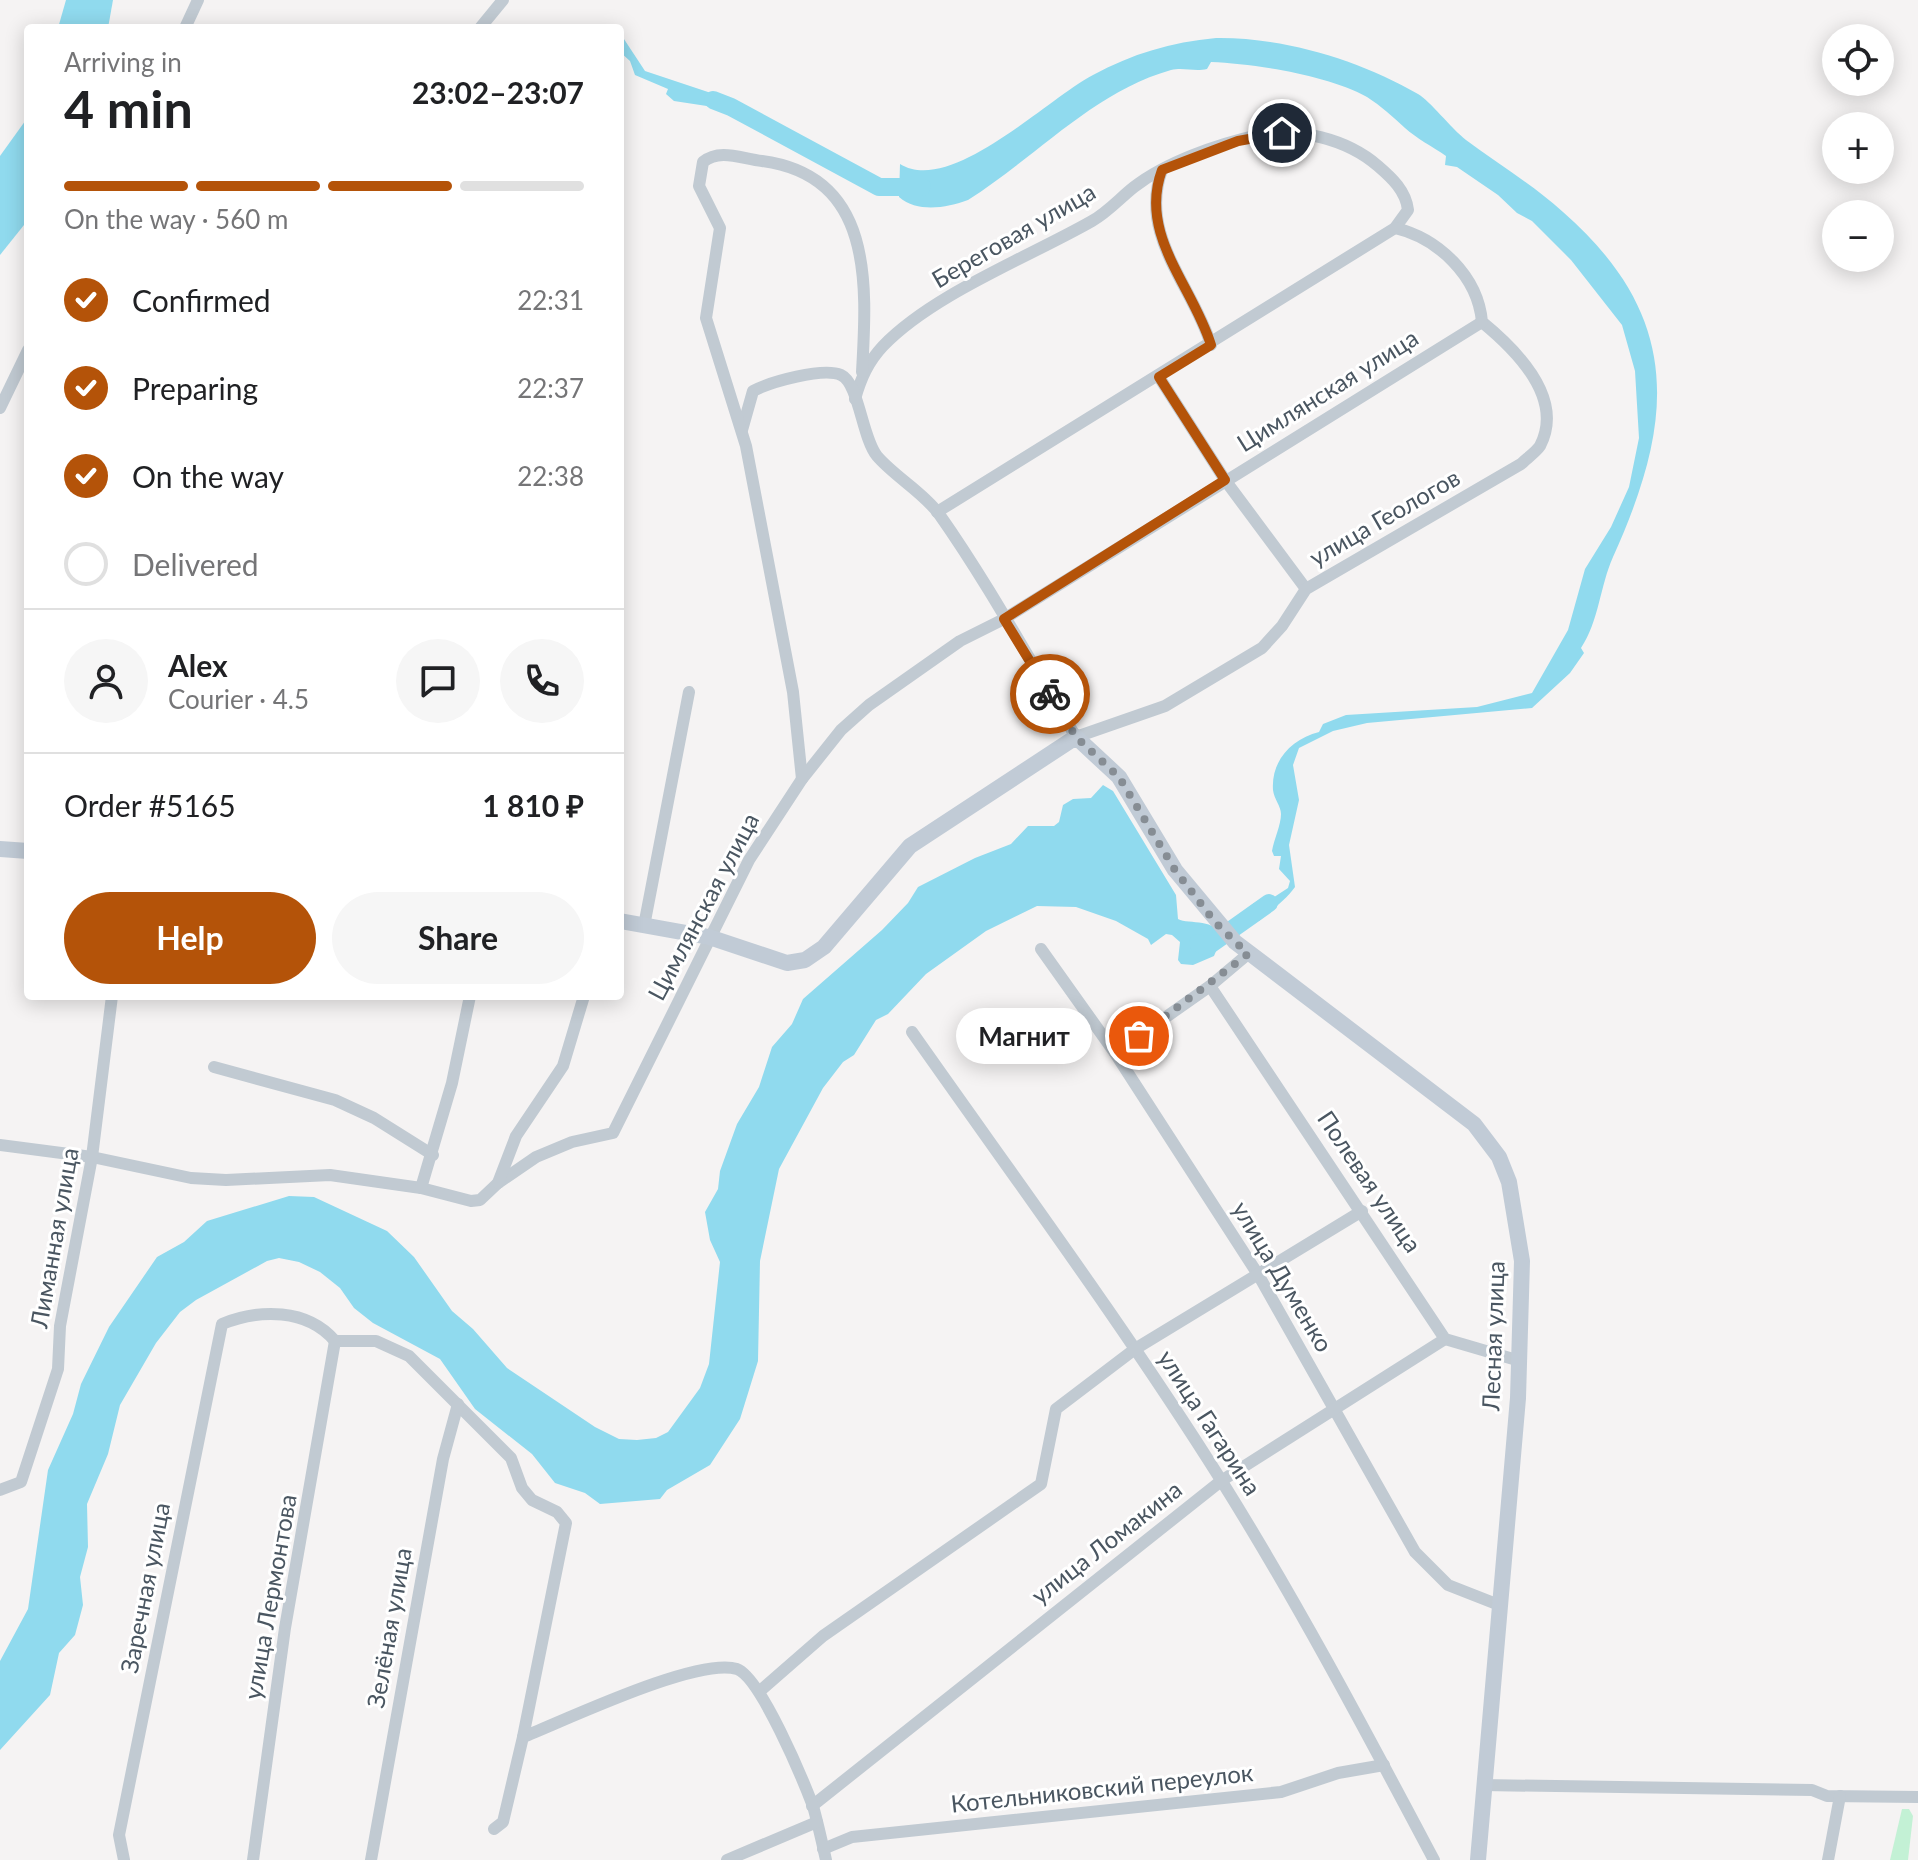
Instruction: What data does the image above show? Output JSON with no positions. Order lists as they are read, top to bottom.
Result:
{
  "streets": {
    "street": [
      "Береговая улица",
      "Цимлянская улица",
      "улица Геологов",
      "Полевая улица",
      "Лиманная улица",
      "улица Думенко",
      "Лесная улица",
      "улица Гагарина",
      "улица Ломакина",
      "Заречная улица",
      "улица Лермонтова",
      "Зелёная улица",
      "Котельниковский переулок"
    ]
  },
  "crossings": [
    ["Цимлянская улица", "улица Геологов"],
    ["Цимлянская улица", "Лиманная улица"],
    ["улица Геологов", "Лесная улица"],
    ["Полевая улица", "улица Ломакина"],
    ["улица Думенко", "Лесная улица"],
    ["улица Думенко", "улица Ломакина"],
    ["улица Гагарина", "улица Ломакина"],
    ["улица Гагарина", "Котельниковский переулок"],
    ["Заречная улица", "улица Лермонтова"]
  ],
  "places": ["Магнит"],
  "page": {
    "map_buttons": ["+", "−"],
    "heading": ["4 min", "Arriving in", "23:02–23:07"],
    "panel": [
      "Alex",
      "Courier · 4.5",
      "Order #5165",
      "1 810 ₽"
    ],
    "bar": "On the way · 560 m",
    "list": [
      ["Confirmed", "22:31"],
      ["Preparing", "22:37"],
      ["On the way", "22:38"],
      "Delivered"
    ],
    "buttons": ["Help", "Share"],
    "bubble": "Магнит"
  }
}
